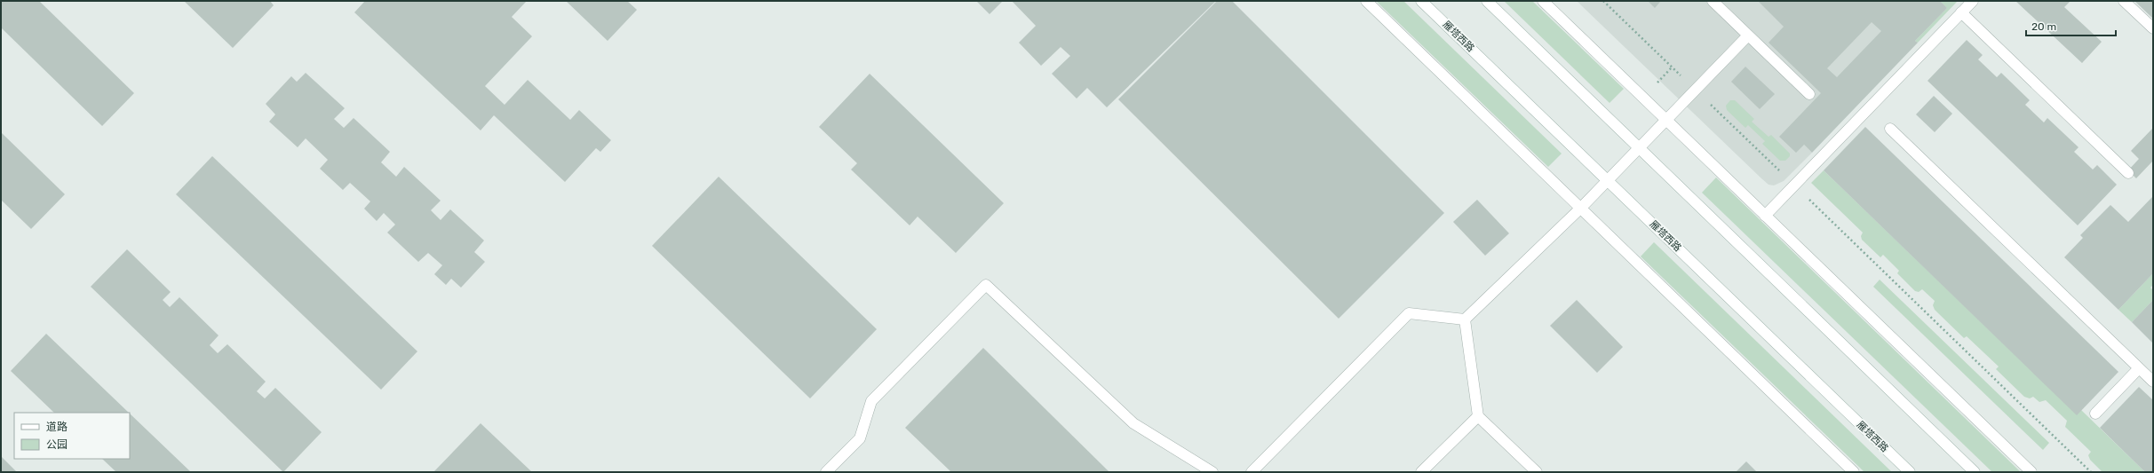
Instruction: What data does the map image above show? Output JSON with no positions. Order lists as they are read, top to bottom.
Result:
{
  "streets": {
    "street": ["雁塔西路"]
  },
  "legend": ["道路", "公园"],
  "scale_bar": "20 m"
}
